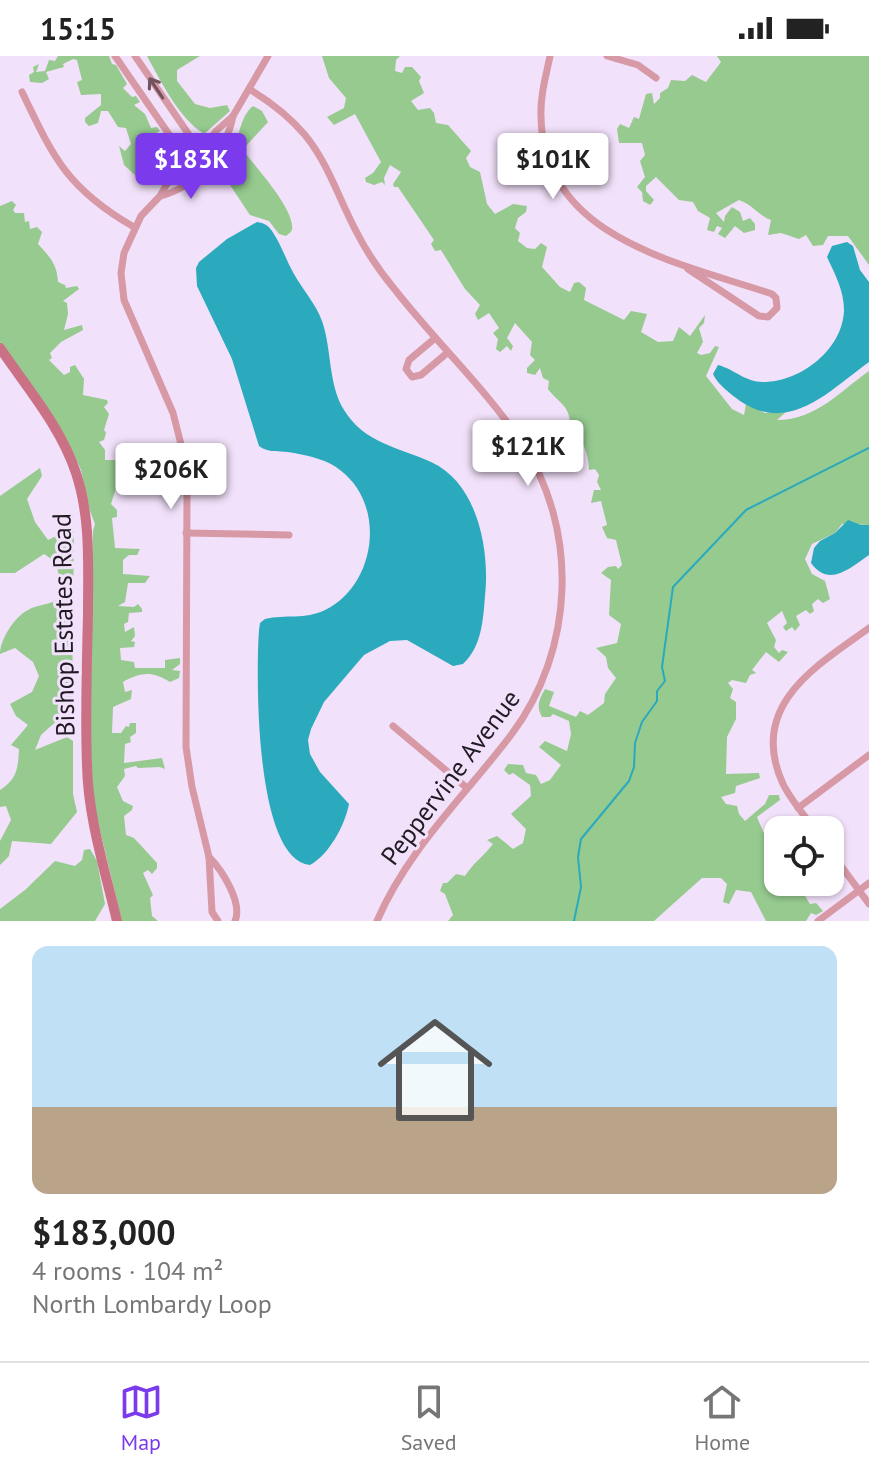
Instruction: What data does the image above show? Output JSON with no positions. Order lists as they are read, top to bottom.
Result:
{
  "streets": {
    "street": ["Bishop Estates Road", "Peppervine Avenue"]
  },
  "page": {
    "status": "15:15",
    "price": [
      "$183K",
      "$101K",
      "$121K",
      "$206K"
    ],
    "list": [
      {
        "name": "$183,000",
        "note": "4 rooms · 104 m² · North Lombardy Loop"
      }
    ],
    "tabs": ["Map", "Saved", "Home"]
  }
}
